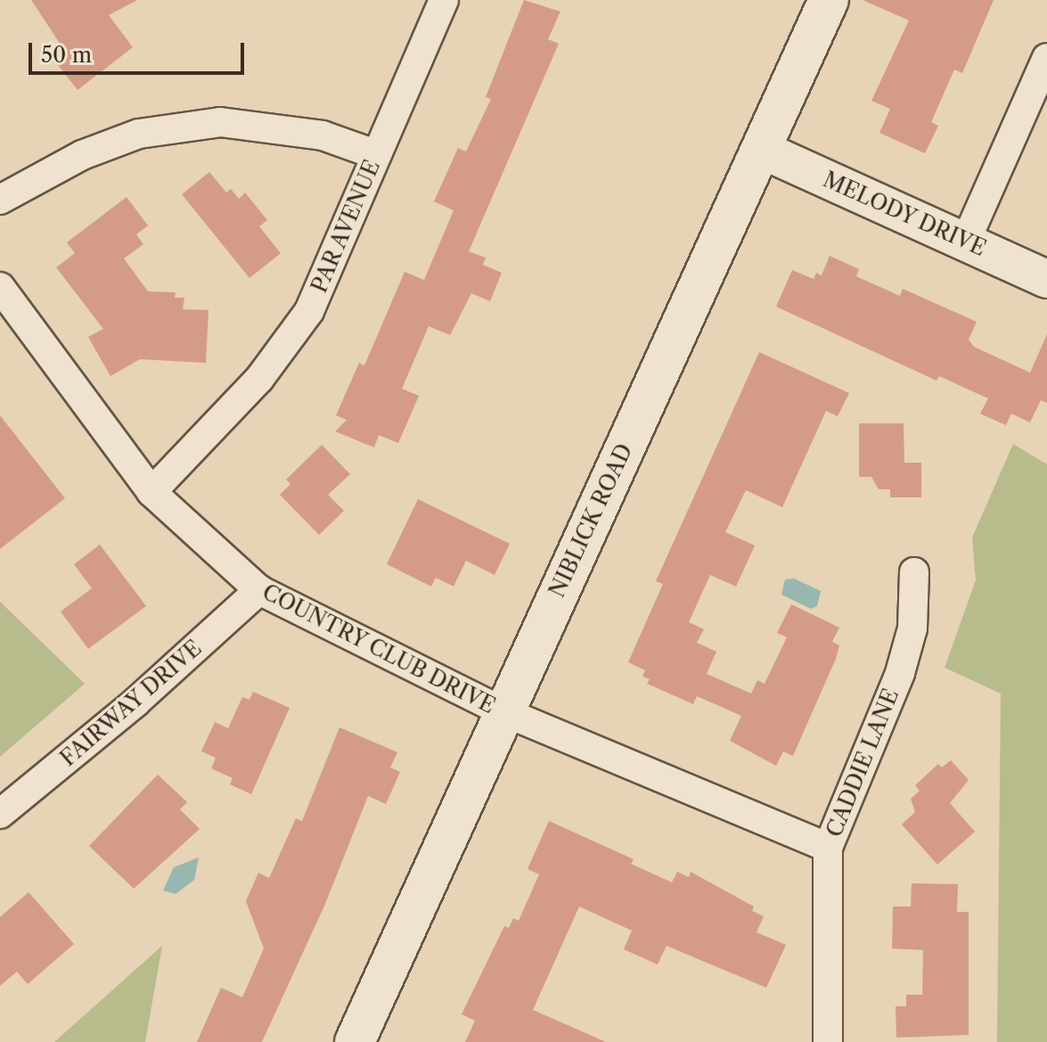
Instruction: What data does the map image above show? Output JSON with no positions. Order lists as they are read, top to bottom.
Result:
{
  "streets": {
    "main road": ["NIBLICK ROAD"],
    "street": [
      "MELODY DRIVE",
      "PAR AVENUE",
      "COUNTRY CLUB DRIVE",
      "FAIRWAY DRIVE",
      "CADDIE LANE"
    ]
  },
  "crossings": [
    ["MELODY DRIVE", "NIBLICK ROAD"],
    ["PAR AVENUE", "COUNTRY CLUB DRIVE"],
    ["NIBLICK ROAD", "COUNTRY CLUB DRIVE"],
    ["COUNTRY CLUB DRIVE", "FAIRWAY DRIVE"],
    ["COUNTRY CLUB DRIVE", "CADDIE LANE"]
  ],
  "scale_bar": "50 m"
}
